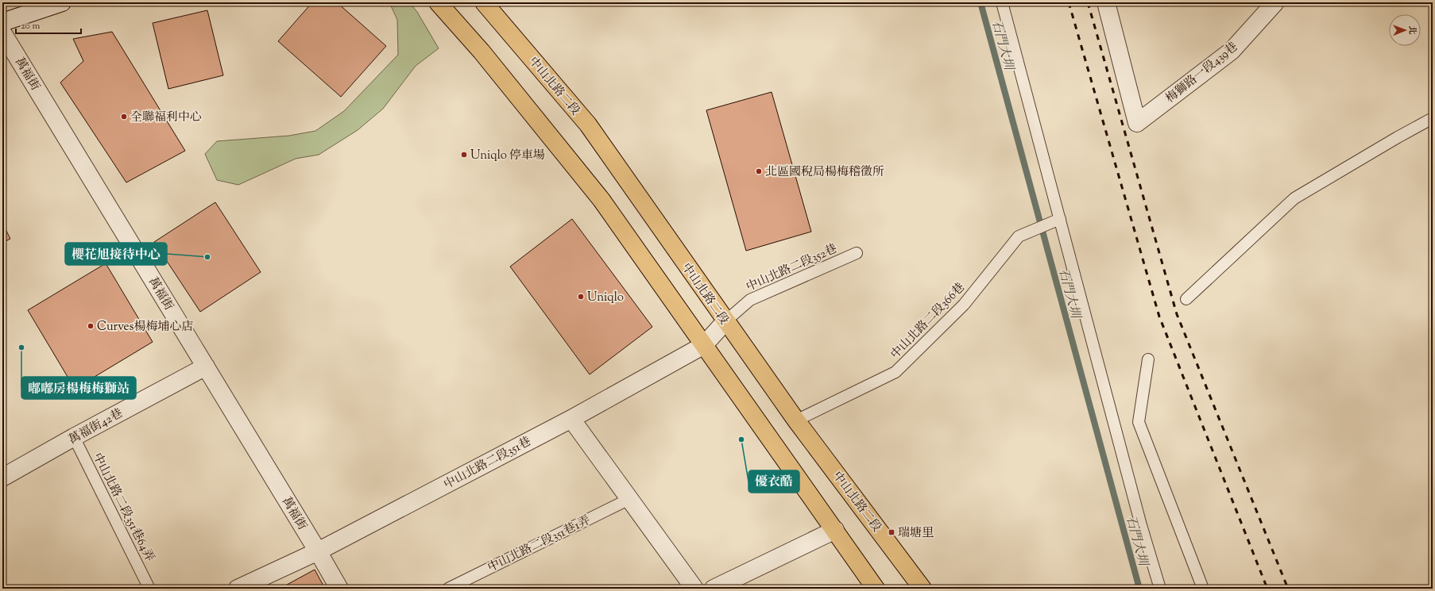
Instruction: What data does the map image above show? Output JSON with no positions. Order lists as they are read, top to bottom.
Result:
{
  "streets": {
    "main road": ["中山北路二段"],
    "street": [
      "梅獅路一段439巷",
      "萬福街",
      "萬福街42巷",
      "中山北路二段351巷"
    ],
    "lane": [
      "中山北路二段352巷",
      "中山北路二段366巷",
      "中山北路二段351巷64弄",
      "中山北路二段351巷1弄"
    ]
  },
  "crossings": [
    ["萬福街", "萬福街42巷"],
    ["萬福街", "中山北路二段351巷"],
    ["中山北路二段", "中山北路二段352巷"],
    ["中山北路二段", "中山北路二段366巷"],
    ["中山北路二段", "中山北路二段351巷"],
    ["中山北路二段352巷", "中山北路二段351巷"],
    ["萬福街42巷", "中山北路二段351巷64弄"]
  ],
  "water": ["石門大圳"],
  "places": {
    "other": [
      "全聯福利中心",
      "Uniqlo 停車場",
      "北區國稅局楊梅稽徵所",
      "櫻花旭接待中心",
      "Uniqlo",
      "Curves楊梅埔心店",
      "嘟嘟房楊梅梅獅站",
      "優衣酷"
    ],
    "transit": ["瑞塘里"]
  },
  "scale_bar": "20 m",
  "north": "right"
}
